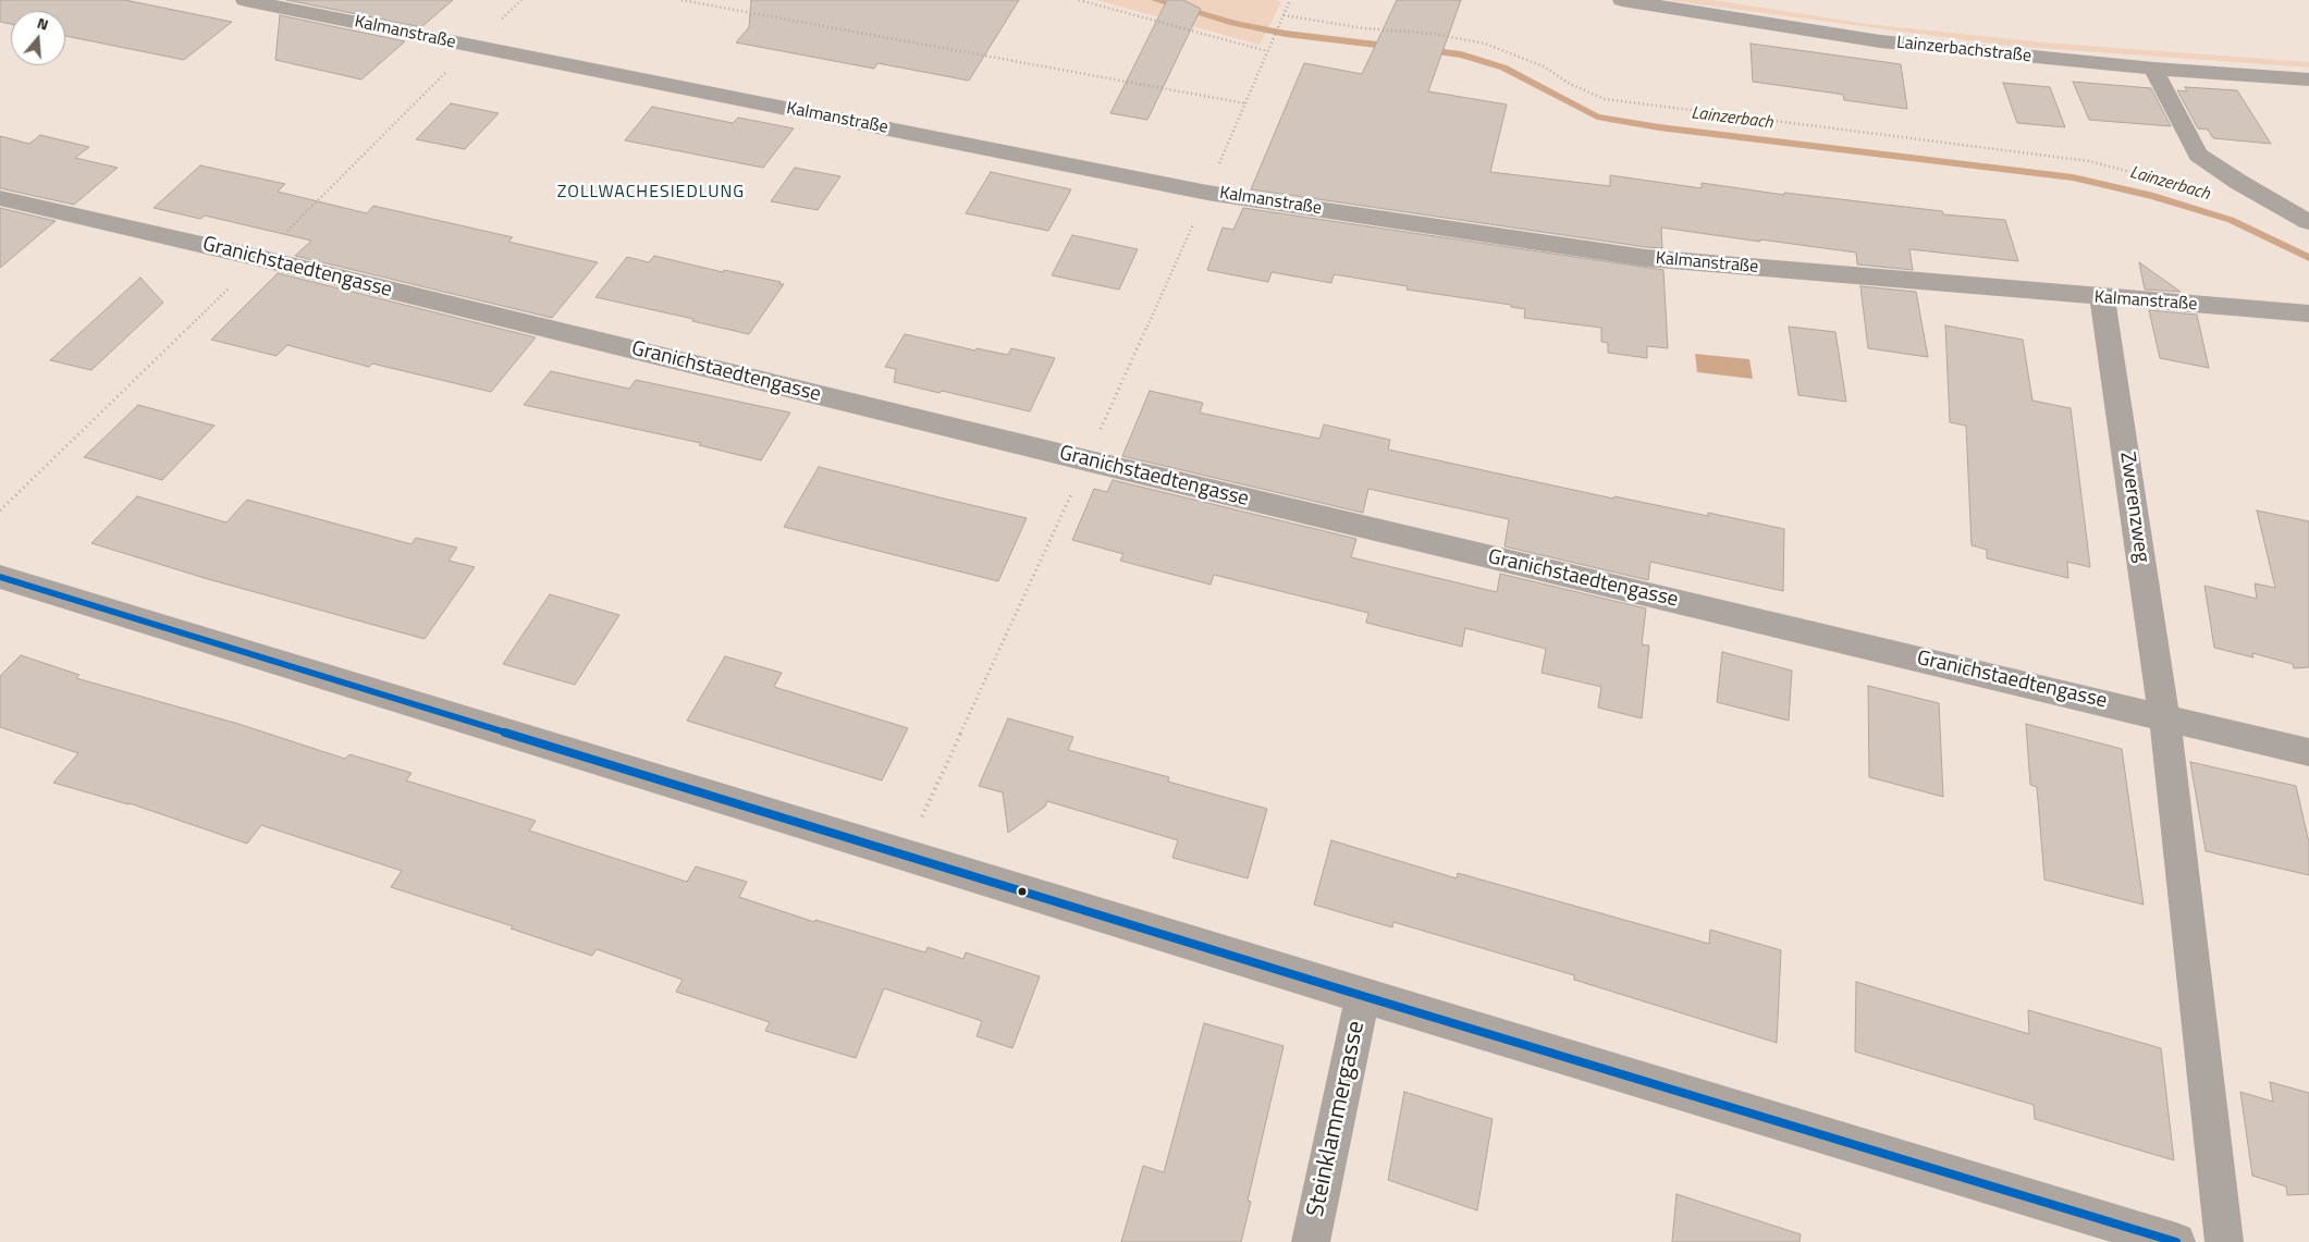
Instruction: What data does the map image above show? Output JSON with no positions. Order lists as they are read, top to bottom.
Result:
{
  "streets": {
    "street": [
      "Kalmanstraße",
      "Lainzerbachstraße",
      "Granichstaedtengasse",
      "Zwerenzweg",
      "Steinklammergasse"
    ]
  },
  "crossings": [
    ["Kalmanstraße", "Zwerenzweg"],
    ["Granichstaedtengasse", "Zwerenzweg"]
  ],
  "districts": ["ZOLLWACHESIEDLUNG"],
  "water": ["Lainzerbach"],
  "north": "top"
}
